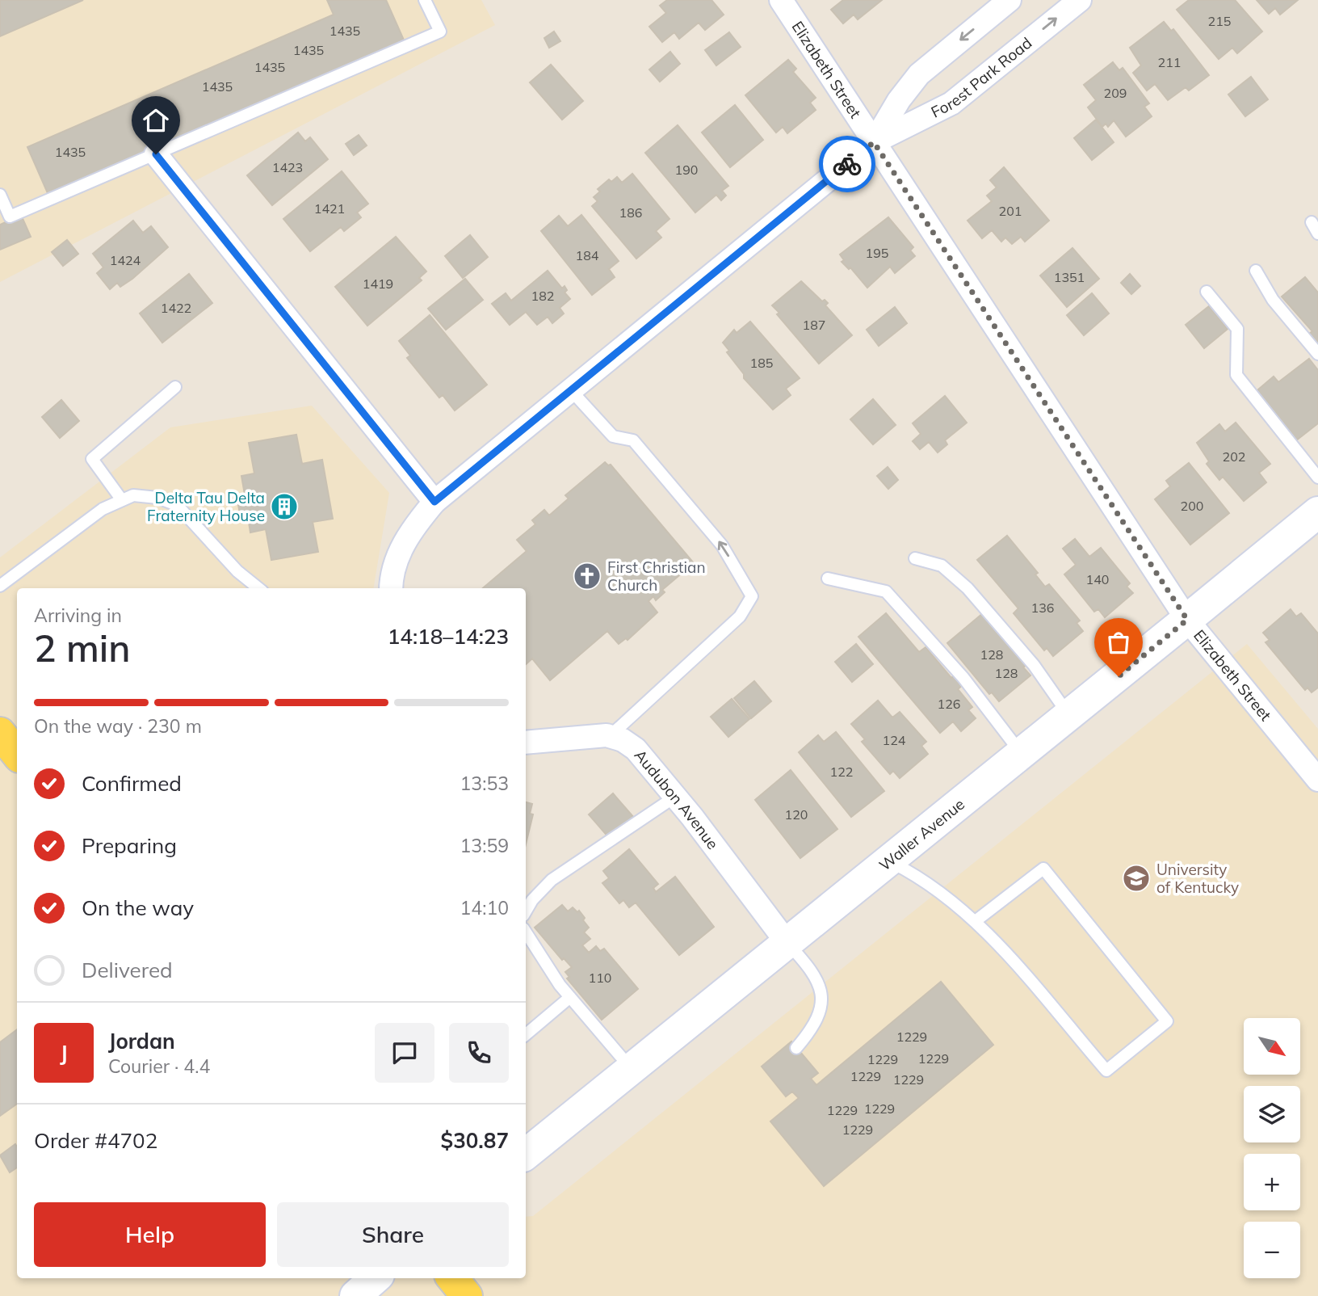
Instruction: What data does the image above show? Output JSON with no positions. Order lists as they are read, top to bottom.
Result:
{
  "streets": {
    "main road": ["Waller Avenue"],
    "street": ["Elizabeth Street", "Forest Park Road", "Audubon Avenue"]
  },
  "crossings": [
    ["Elizabeth Street", "Forest Park Road"],
    ["Elizabeth Street", "Waller Avenue"],
    ["Audubon Avenue", "Waller Avenue"]
  ],
  "places": {
    "building": ["Delta Tau Delta Fraternity House"],
    "church": ["First Christian Church"],
    "school or university": ["University of Kentucky"]
  },
  "house_numbers": [
    "215",
    "1435",
    "1435",
    "211",
    "1435",
    "1435",
    "209",
    "1435",
    "1423",
    "190",
    "1421",
    "201",
    "186",
    "195",
    "184",
    "1424",
    "1351",
    "1419",
    "182",
    "1422",
    "187",
    "185",
    "202",
    "200",
    "140",
    "136",
    "128",
    "128",
    "126",
    "124",
    "122",
    "120",
    "110",
    "1229",
    "1229",
    "1229",
    "1229",
    "1229",
    "1229",
    "1229",
    "1229"
  ],
  "north": "bottom right",
  "page": {
    "heading": ["2 min", "Arriving in", "14:18–14:23"],
    "panel": [
      "Jordan",
      "Courier · 4.4",
      "Order #4702",
      "$30.87"
    ],
    "bar": "On the way · 230 m",
    "list": [
      ["Confirmed", "13:53"],
      ["Preparing", "13:59"],
      ["On the way", "14:10"],
      "Delivered"
    ],
    "map_buttons": ["+", "−"],
    "round": "J",
    "buttons": ["Help", "Share"]
  }
}
